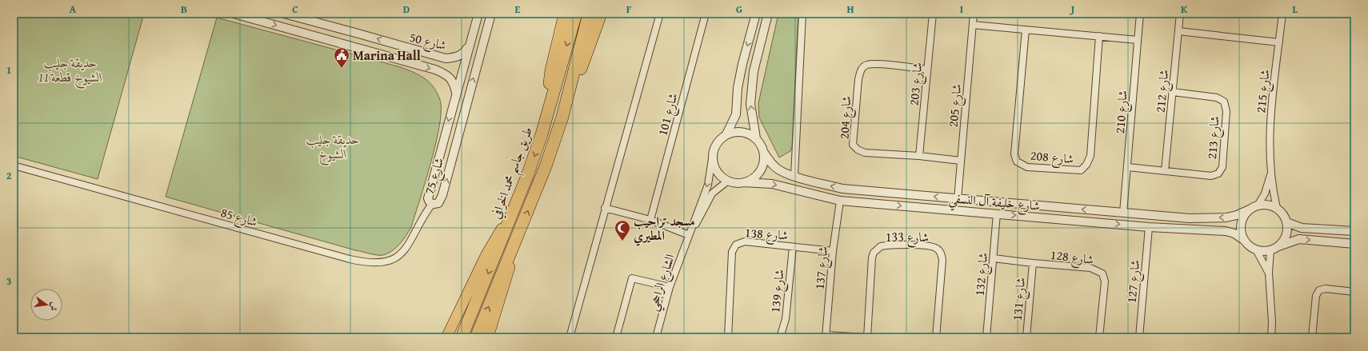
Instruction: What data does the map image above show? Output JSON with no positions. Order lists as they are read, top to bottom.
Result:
{
  "streets": {
    "highway": ["طريق جاسم محمد الخرافي"],
    "street": [
      "شارع 50",
      "شارع 203",
      "شارع 212",
      "شارع 215",
      "شارع 205",
      "شارع 210",
      "شارع 101",
      "شارع 204",
      "شارع 213",
      "شارع 208",
      "شارع 75",
      "شارع خليفة آل النسفي",
      "شارع 85",
      "شارع 138",
      "شارع 133",
      "شارع 128",
      "شارع 137",
      "شارع 132",
      "شارع 127",
      "الشارع الراجحي",
      "شارع 139",
      "شارع 131"
    ]
  },
  "crossings": [
    ["شارع 50", "شارع 75"],
    ["شارع 203", "شارع 204"],
    ["شارع 212", "شارع 213"],
    ["شارع 215", "شارع خليفة آل النسفي"],
    ["شارع 205", "شارع 204"],
    ["شارع 205", "شارع خليفة آل النسفي"],
    ["شارع 210", "شارع 213"],
    ["شارع 210", "شارع خليفة آل النسفي"],
    ["شارع 75", "شارع 85"],
    ["شارع خليفة آل النسفي", "شارع 137"],
    ["شارع خليفة آل النسفي", "شارع 132"],
    ["شارع خليفة آل النسفي", "شارع 127"],
    ["شارع خليفة آل النسفي", "الشارع الراجحي"],
    ["شارع 138", "شارع 137"],
    ["شارع 138", "شارع 139"],
    ["شارع 128", "شارع 132"],
    ["شارع 128", "شارع 131"]
  ],
  "parks": ["حديقة جليب الشيوخ قطعة 11", "حديقة جليب الشيوخ"],
  "places": {
    "public building": ["Marina Hall"],
    "mosque": ["مسجد تراحيب المطيري"]
  },
  "north": "right",
  "grid": {
    "columns": [
      "A",
      "B",
      "C",
      "D",
      "E",
      "F",
      "G",
      "H",
      "I",
      "J",
      "K",
      "L"
    ],
    "rows": ["1", "2", "3"]
  }
}
